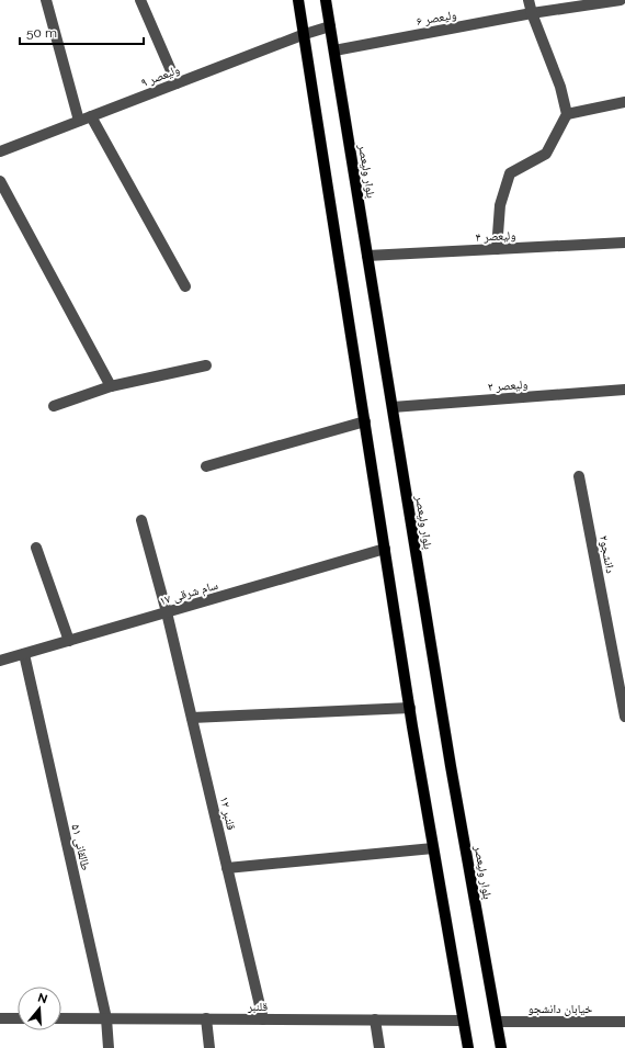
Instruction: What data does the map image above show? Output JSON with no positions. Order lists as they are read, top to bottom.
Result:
{
  "streets": {
    "main road": ["بلوار ولیعصر"],
    "street": [
      "ولیعصر ۶",
      "ولیعصر ۹",
      "ولیعصر ۴",
      "ولیعصر ۲",
      "دانشجو۲",
      "سام شرقی ۱۷",
      "قلنبر ۱۲",
      "طالقانی ۵۱",
      "قلنبر",
      "خیابان دانشجو"
    ]
  },
  "crossings": [
    ["ولیعصر ۶", "بلوار ولیعصر"],
    ["ولیعصر ۹", "بلوار ولیعصر"],
    ["بلوار ولیعصر", "ولیعصر ۴"],
    ["بلوار ولیعصر", "ولیعصر ۲"],
    ["بلوار ولیعصر", "خیابان دانشجو"],
    ["سام شرقی ۱۷", "قلنبر ۱۲"],
    ["سام شرقی ۱۷", "طالقانی ۵۱"],
    ["قلنبر ۱۲", "قلنبر"],
    ["طالقانی ۵۱", "قلنبر"]
  ],
  "scale_bar": "50 m",
  "north": "top"
}
